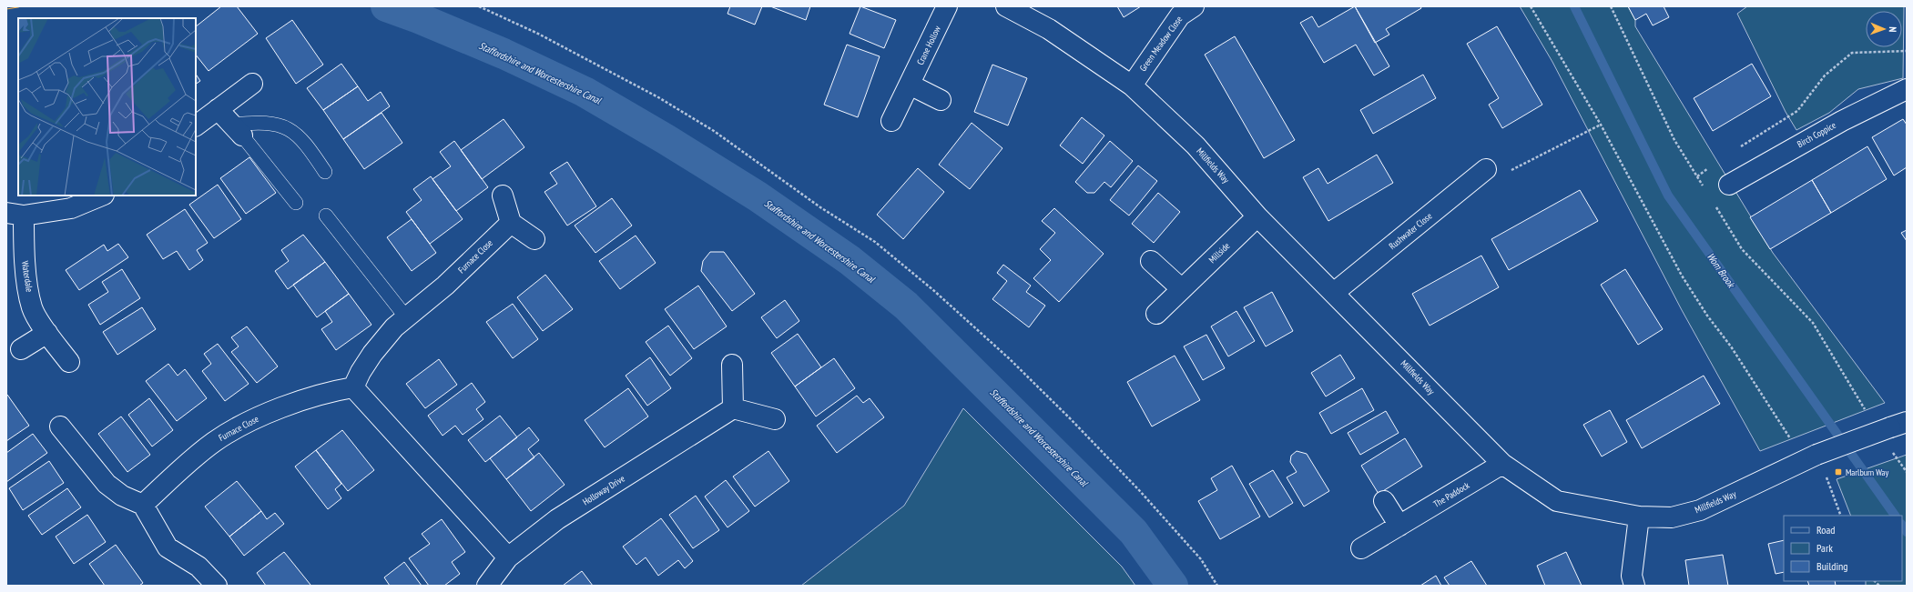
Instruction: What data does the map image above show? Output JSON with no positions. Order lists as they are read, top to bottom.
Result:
{
  "streets": {
    "street": [
      "Green Meadow Close",
      "Crane Hollow",
      "Birch Coppice",
      "Millfields Way",
      "Rushwater Close",
      "Millside",
      "Furnace Close",
      "Waterdale",
      "Holloway Drive",
      "The Paddock"
    ]
  },
  "crossings": [
    ["Green Meadow Close", "Millfields Way"],
    ["Millfields Way", "Rushwater Close"],
    ["Millfields Way", "Millside"],
    ["Millfields Way", "The Paddock"]
  ],
  "water": ["Staffordshire and Worcestershire Canal", "Wom Brook"],
  "places": {
    "transit": ["Marlburn Way"]
  },
  "legend": ["Road", "Park", "Building"],
  "north": "right"
}
